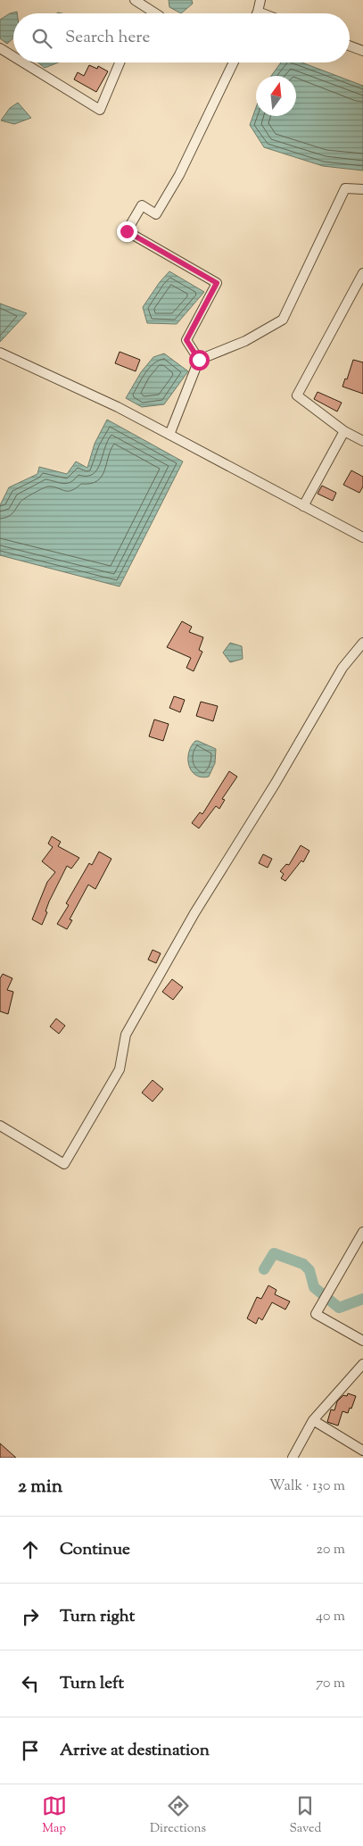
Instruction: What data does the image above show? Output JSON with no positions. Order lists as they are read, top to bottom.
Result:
{
  "north": "top",
  "page": {
    "search": "Search here",
    "heading": ["2 min", "Walk · 130 m"],
    "list": [
      ["Continue", "20 m"],
      ["Turn right", "40 m"],
      ["Turn left", "70 m"],
      "Arrive at destination"
    ],
    "nav": ["Map", "Directions", "Saved"]
  }
}
